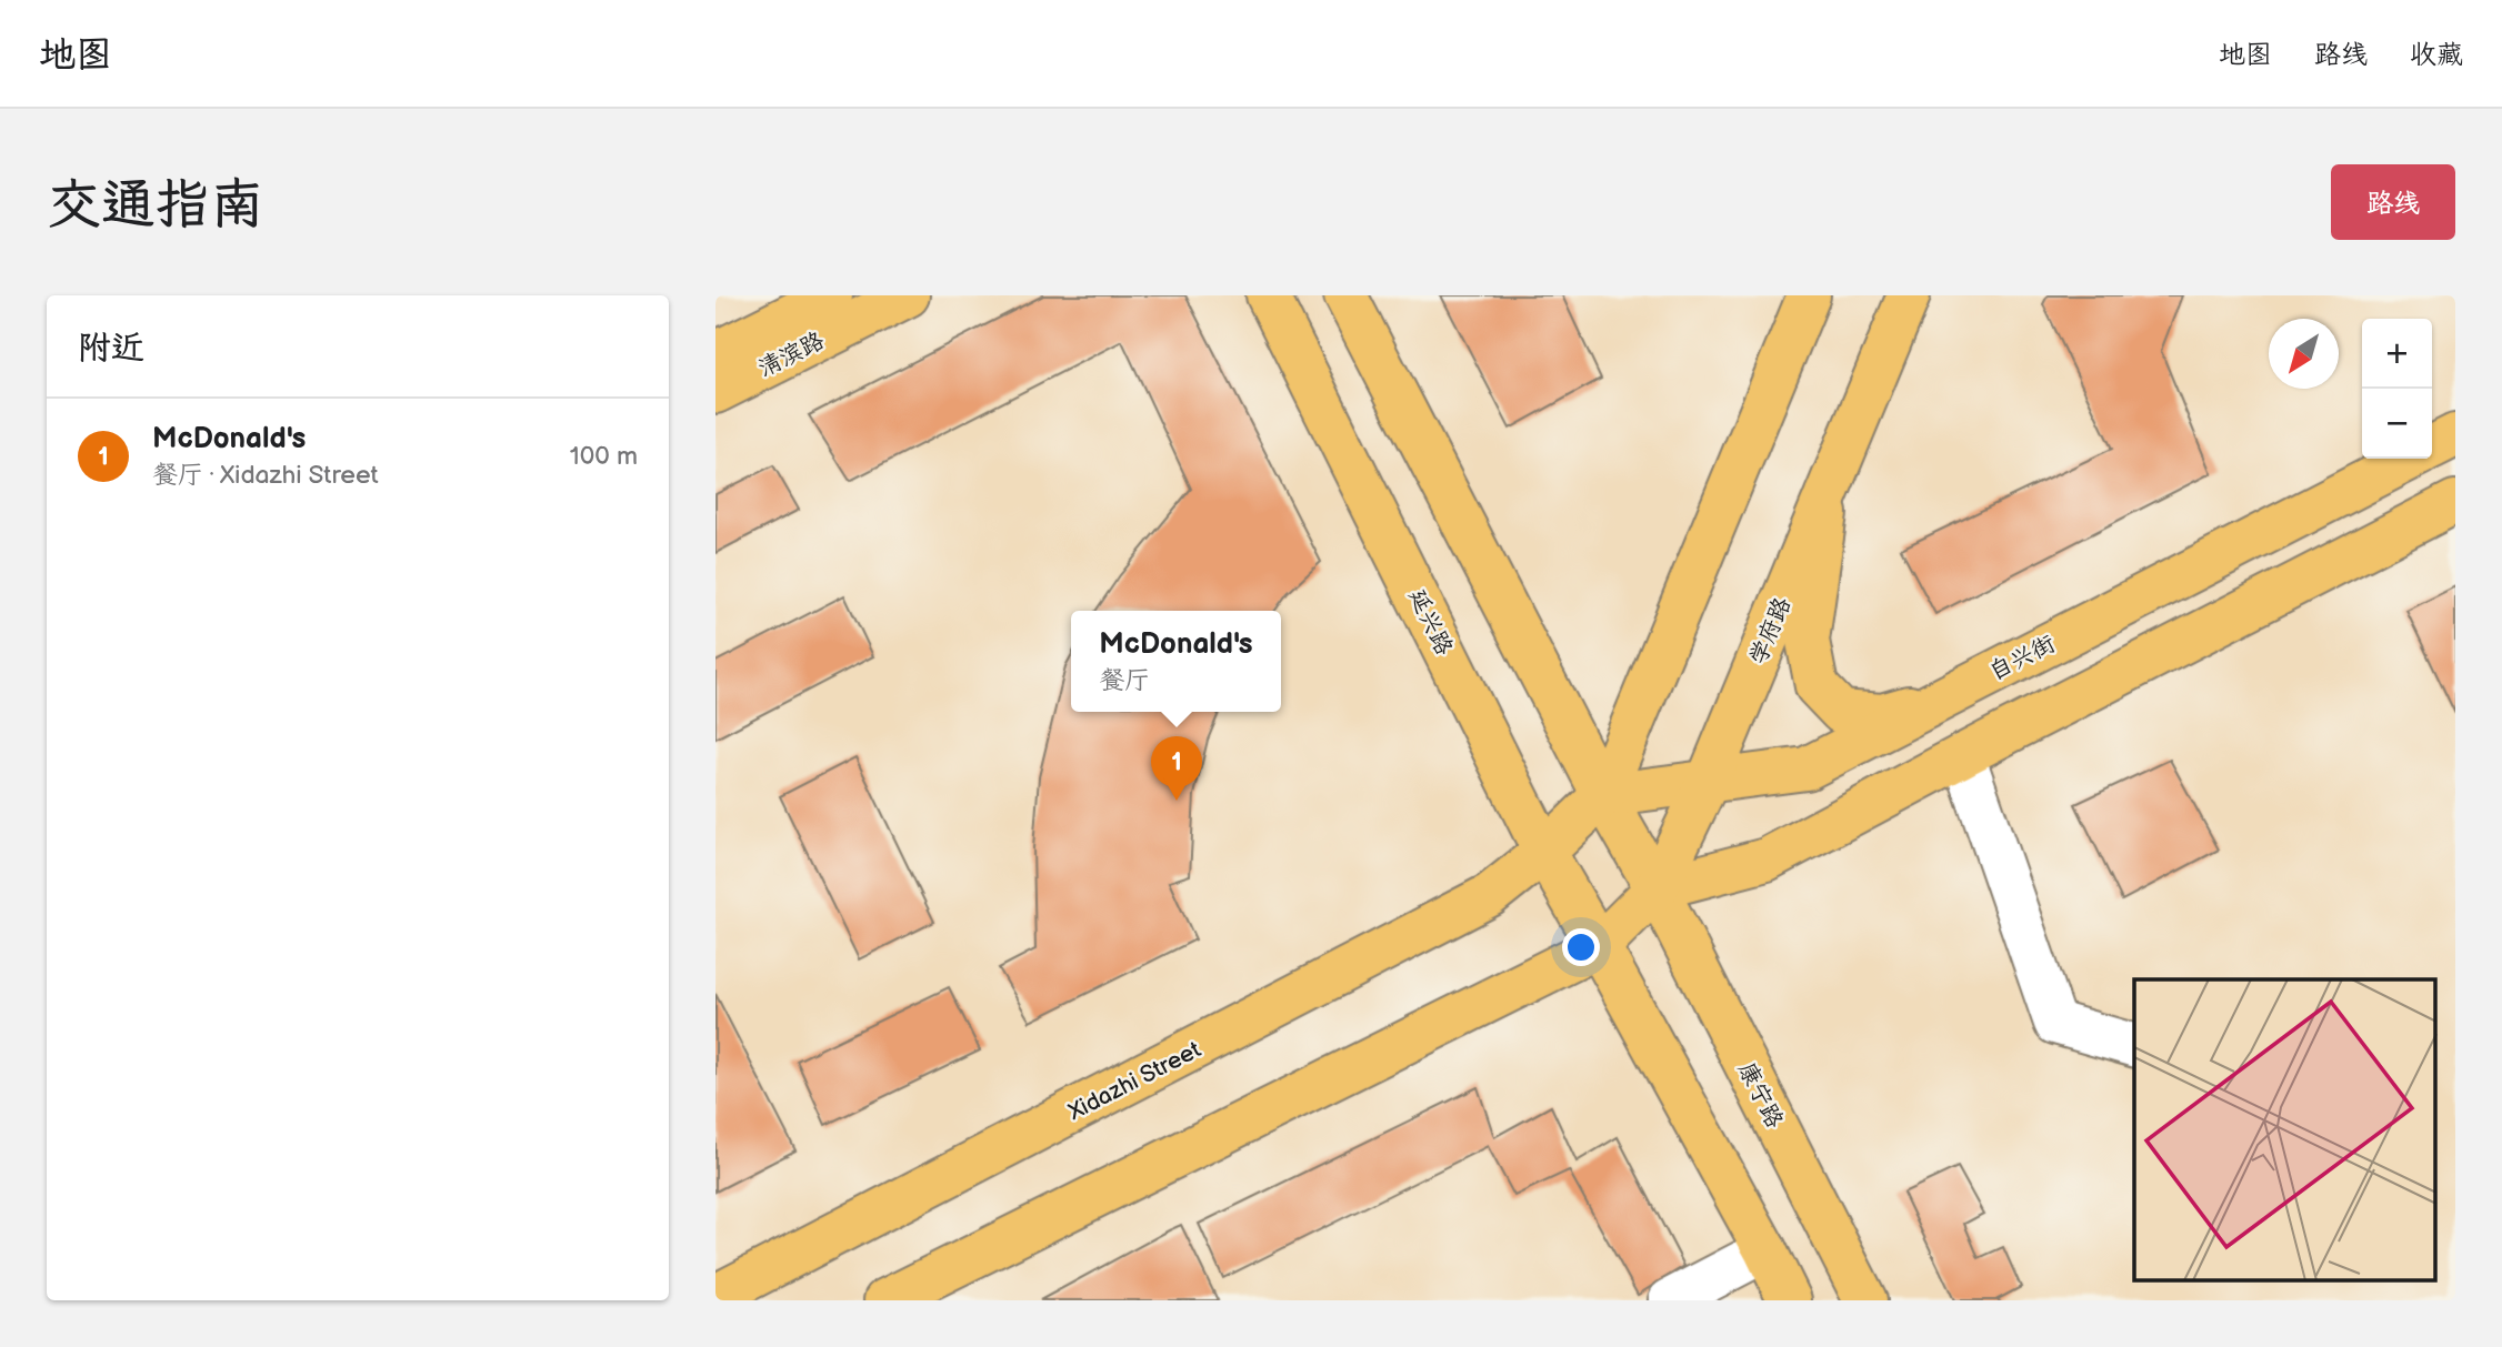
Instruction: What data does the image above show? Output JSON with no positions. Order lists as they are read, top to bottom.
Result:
{
  "streets": {
    "main road": [
      "清滨路",
      "延兴路",
      "学府路",
      "自兴街",
      "Xidazhi Street",
      "康宁路"
    ]
  },
  "crossings": [
    ["延兴路", "学府路"],
    ["延兴路", "Xidazhi Street"],
    ["学府路", "自兴街"],
    ["学府路", "康宁路"]
  ],
  "north": "bottom left",
  "page": {
    "header": "地图",
    "nav": ["地图", "路线", "收藏"],
    "buttons": "路线",
    "title": "交通指南",
    "heading": "附近",
    "map_buttons": ["+", "−"],
    "list": [
      {
        "mark": "1",
        "name": "McDonald's",
        "note": "餐厅 · Xidazhi Street",
        "value": "100 m"
      }
    ],
    "popup": ["McDonald's", "餐厅"],
    "pins": "1"
  }
}
